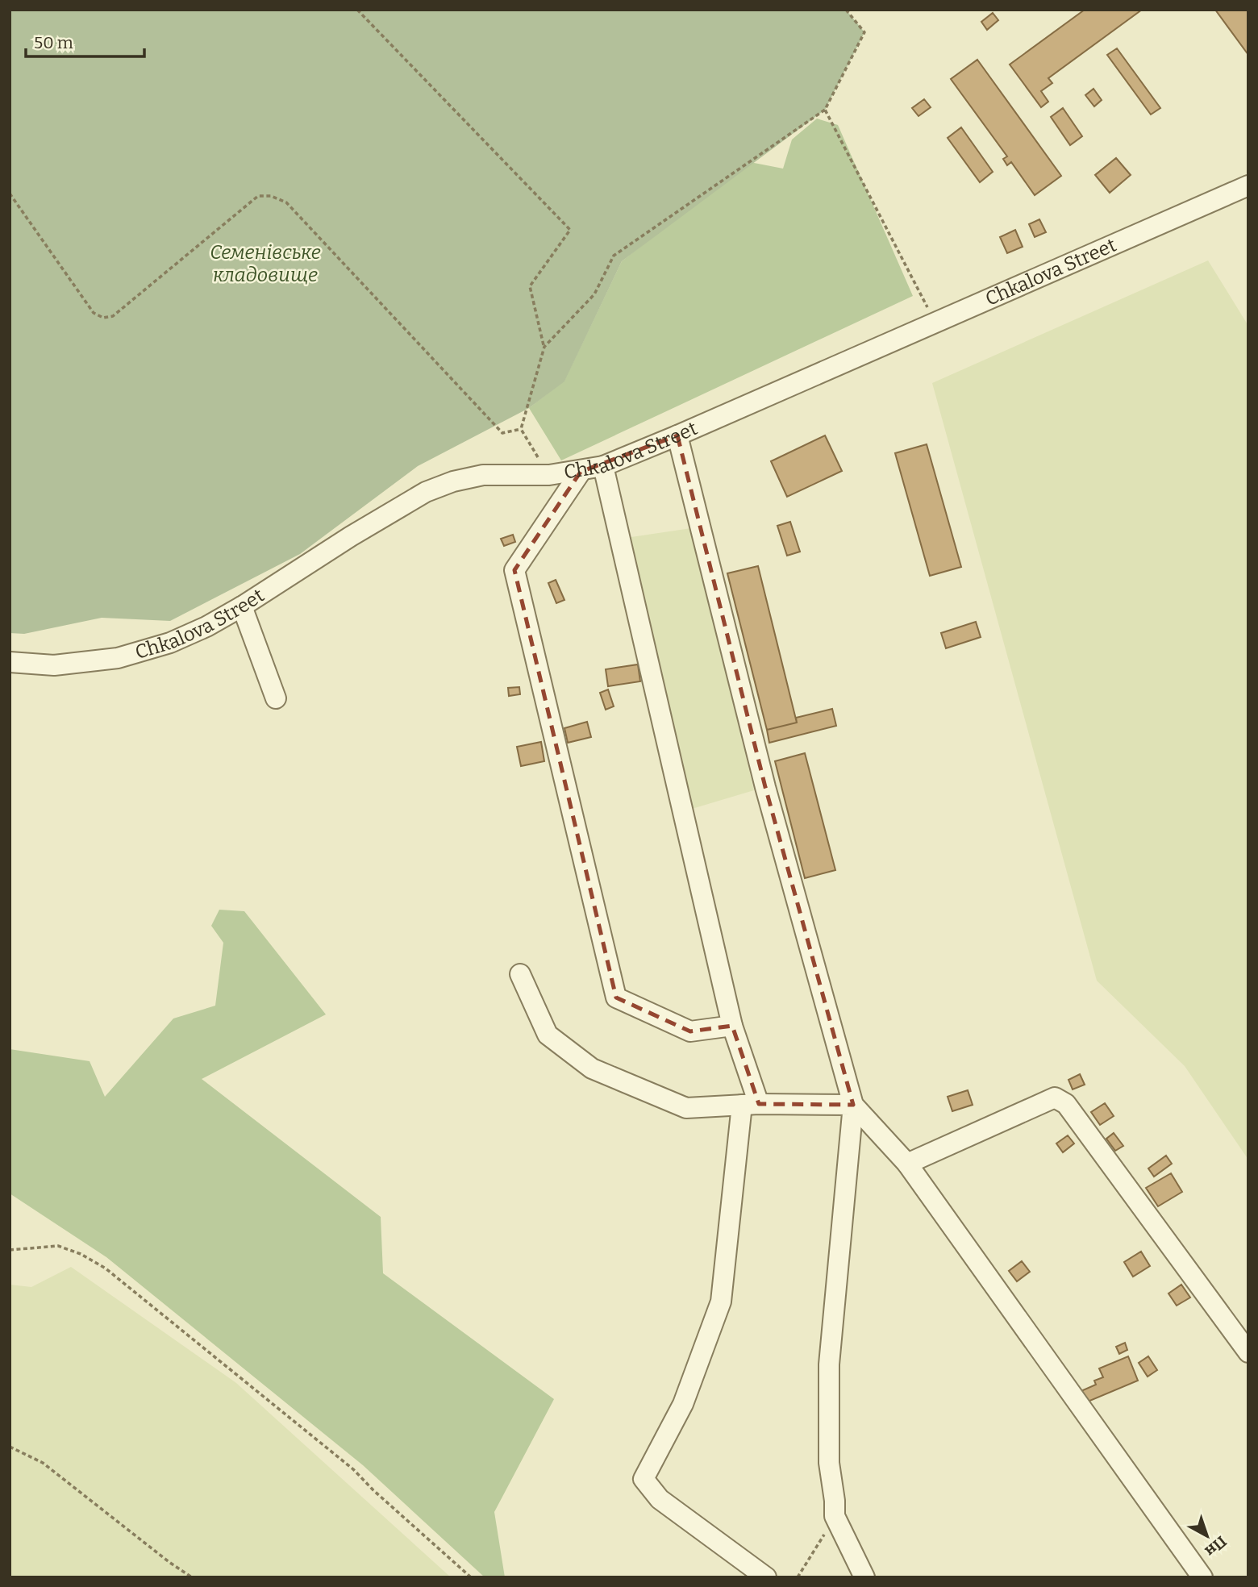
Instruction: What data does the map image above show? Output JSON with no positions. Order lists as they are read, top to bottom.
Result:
{
  "streets": {
    "street": ["Chkalova Street"]
  },
  "parks": ["Семенівське кладовище"],
  "scale_bar": "50 m",
  "north": "bottom right"
}
